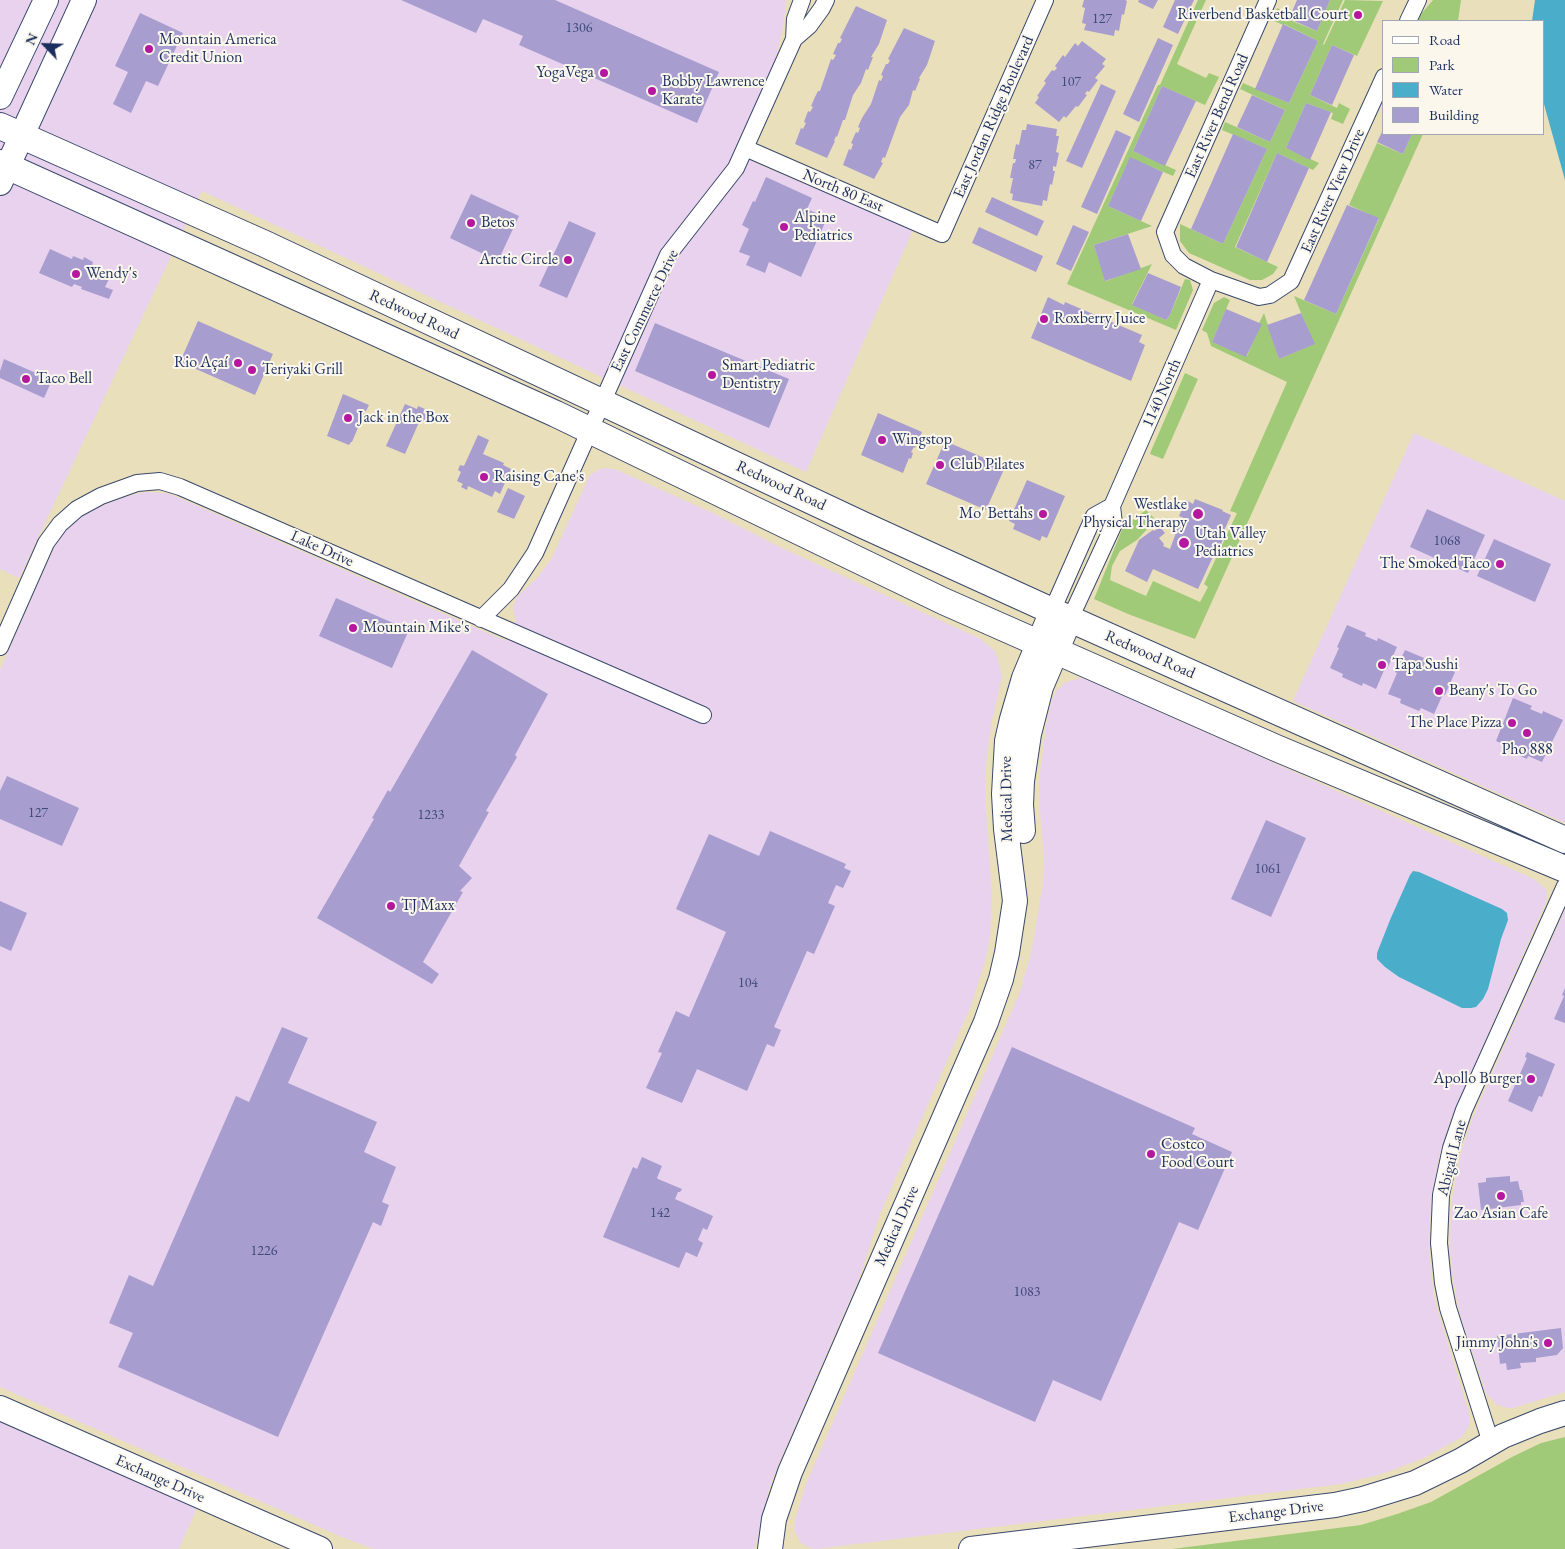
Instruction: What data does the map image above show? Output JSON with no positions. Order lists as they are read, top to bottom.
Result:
{
  "streets": {
    "main road": ["Redwood Road"],
    "street": [
      "East River Bend Road",
      "East Jordan Ridge Boulevard",
      "North 80 East",
      "East River View Drive",
      "East Commerce Drive",
      "1140 North",
      "Lake Drive",
      "Medical Drive",
      "Abigail Lane",
      "Exchange Drive"
    ]
  },
  "crossings": [
    ["East River Bend Road", "East River View Drive"],
    ["East River Bend Road", "1140 North"],
    ["East Jordan Ridge Boulevard", "North 80 East"],
    ["North 80 East", "East Commerce Drive"],
    ["East River View Drive", "1140 North"],
    ["East Commerce Drive", "Redwood Road"],
    ["Redwood Road", "1140 North"],
    ["Redwood Road", "Medical Drive"],
    ["1140 North", "Medical Drive"],
    ["Abigail Lane", "Exchange Drive"]
  ],
  "places": [
    "Riverbend Basketball Court",
    "Mountain America Credit Union",
    "YogaVega",
    "Bobby Lawrence Karate",
    "Betos",
    "Alpine Pediatrics",
    "Arctic Circle",
    "Wendy's",
    "Roxberry Juice",
    "Rio Açaí",
    "Teriyaki Grill",
    "Smart Pediatric Dentistry",
    "Taco Bell",
    "Jack in the Box",
    "Wingstop",
    "Club Pilates",
    "Raising Cane's",
    "Mo' Bettahs",
    "Westlake Physical Therapy",
    "Utah Valley Pediatrics",
    "The Smoked Taco",
    "Mountain Mike's",
    "Tapa Sushi",
    "Beany's To Go",
    "The Place Pizza",
    "Pho 888",
    "TJ Maxx",
    "Apollo Burger",
    "Costco Food Court",
    "Zao Asian Cafe",
    "Jimmy John's"
  ],
  "house_numbers": [
    "127",
    "1306",
    "107",
    "87",
    "1068",
    "127",
    "1233",
    "1061",
    "104",
    "142",
    "1226",
    "1083"
  ],
  "legend": [
    "Road",
    "Park",
    "Water",
    "Building"
  ],
  "north": "top left"
}
